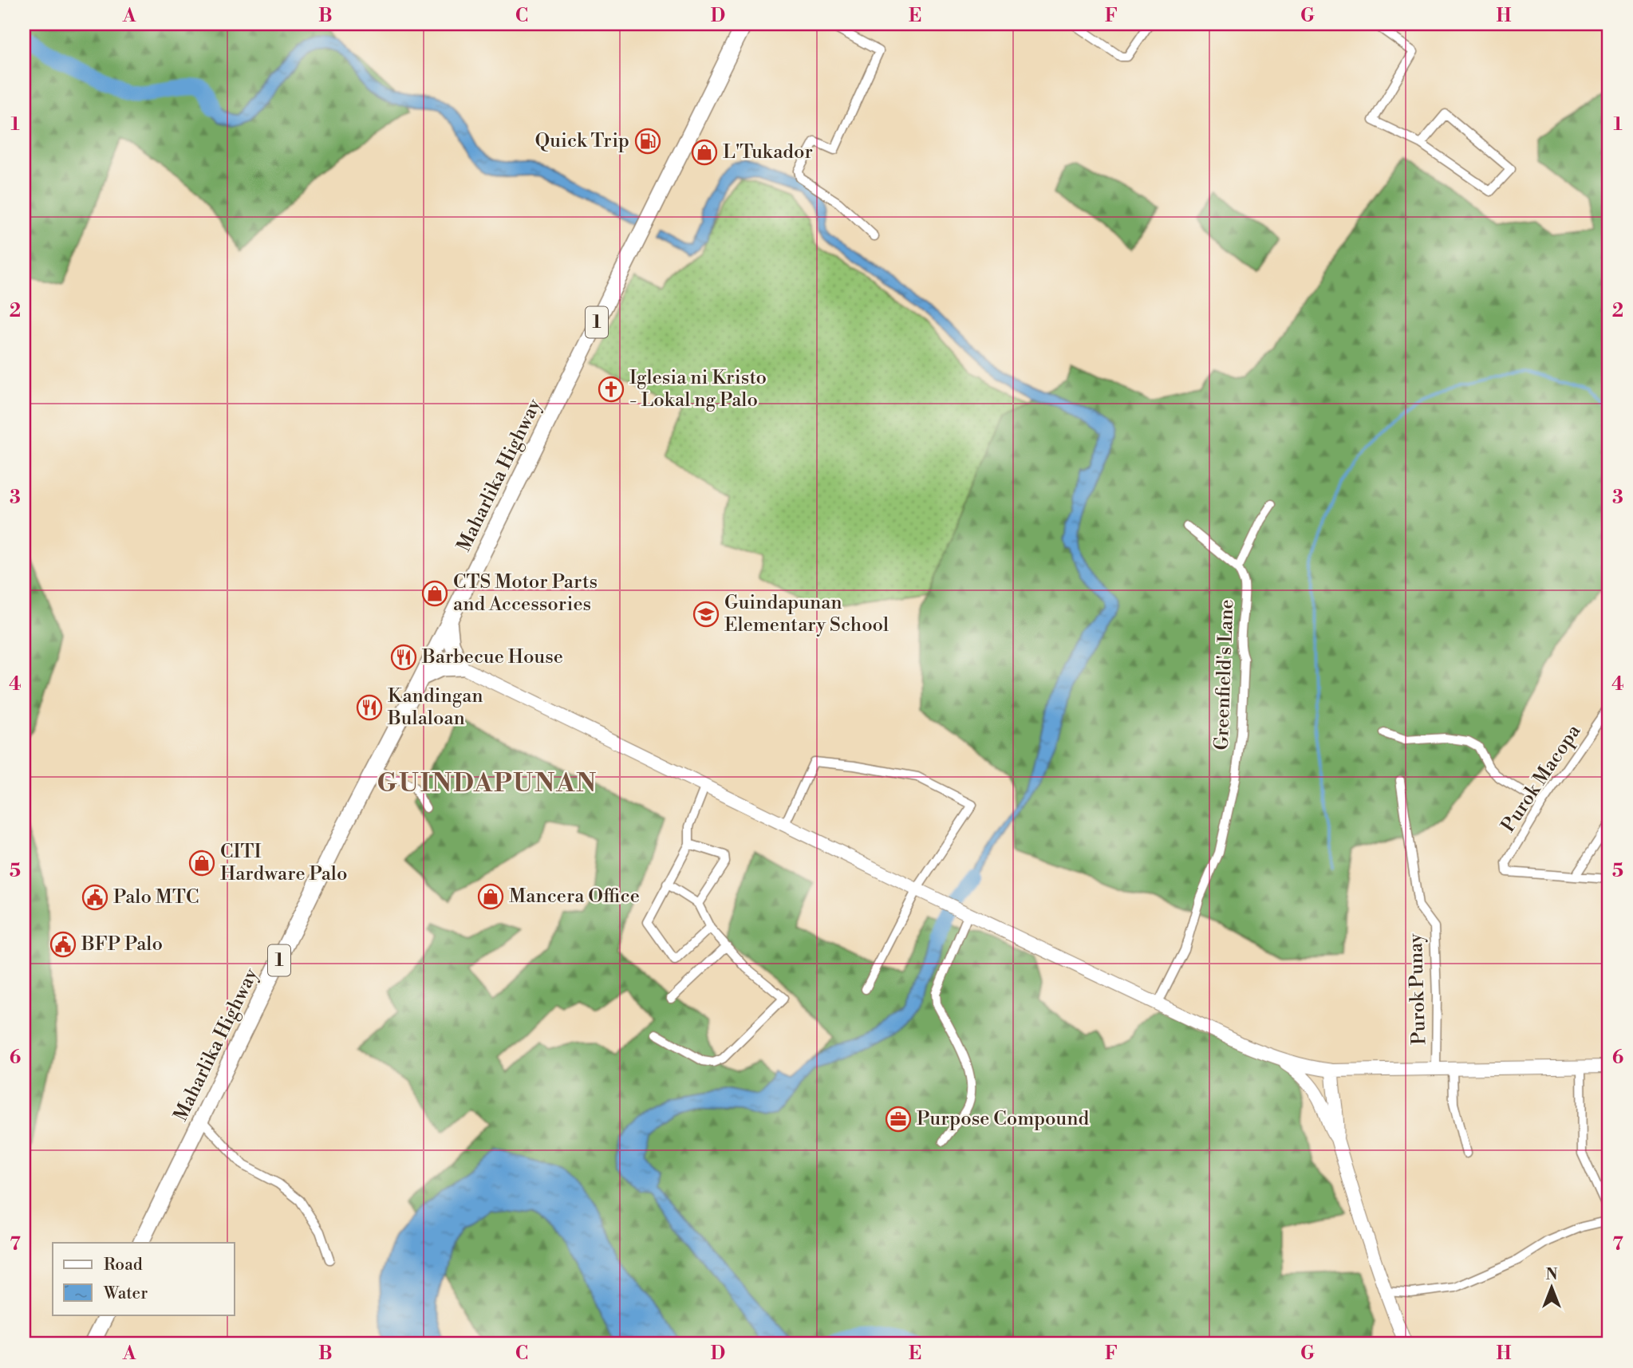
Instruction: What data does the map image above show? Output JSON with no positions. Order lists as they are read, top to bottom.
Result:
{
  "streets": {
    "highway": ["1", "Maharlika Highway"],
    "street": ["Greenfield's Lane", "Purok Macopa", "Purok Punay"]
  },
  "districts": ["GUINDAPUNAN"],
  "places": {
    "fuel station": ["Quick Trip"],
    "shop": [
      "L'Tukador",
      "CTS Motor Parts and Accessories",
      "CITI Hardware Palo",
      "Mancera Office"
    ],
    "church": ["Iglesia ni Kristo - Lokal ng Palo"],
    "school or university": ["Guindapunan Elementary School"],
    "restaurant": ["Barbecue House", "Kandingan Bulaloan"],
    "public building": ["Palo MTC", "BFP Palo"],
    "office": ["Purpose Compound"]
  },
  "legend": ["Road", "Water"],
  "north": "top",
  "grid": {
    "columns": [
      "A",
      "B",
      "C",
      "D",
      "E",
      "F",
      "G",
      "H"
    ],
    "rows": [
      "1",
      "2",
      "3",
      "4",
      "5",
      "6",
      "7"
    ]
  }
}
